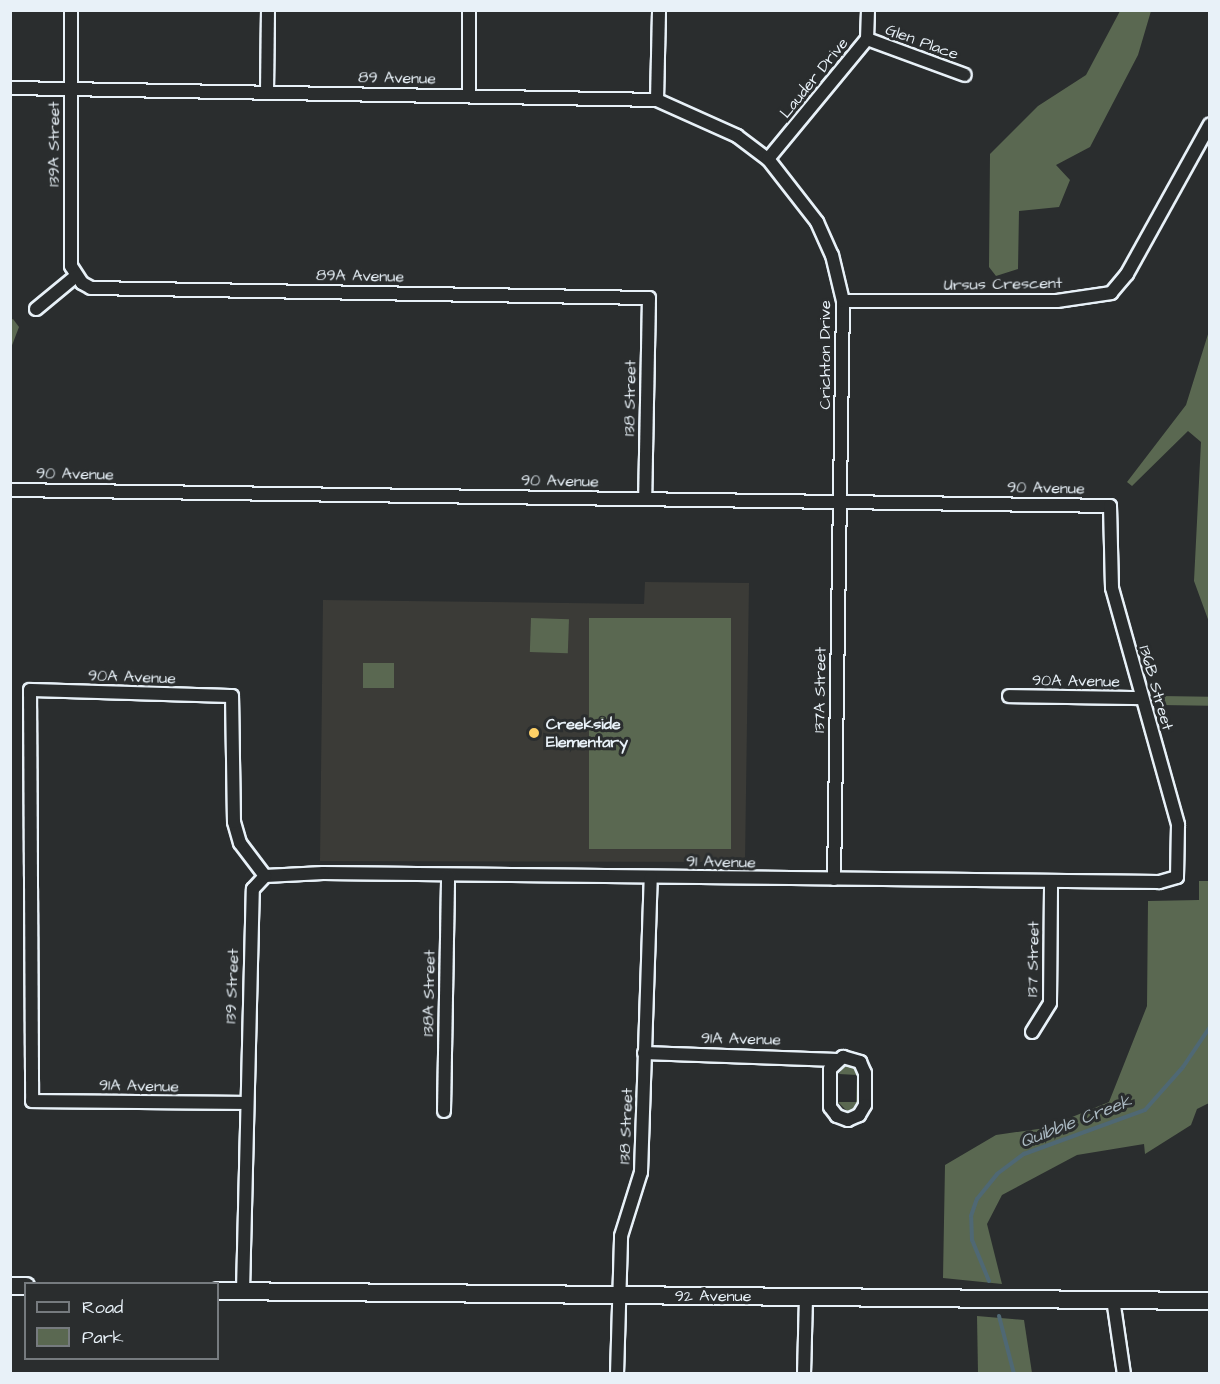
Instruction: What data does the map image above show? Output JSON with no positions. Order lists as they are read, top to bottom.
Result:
{
  "streets": {
    "main road": ["92 Avenue"],
    "street": [
      "Glen Place",
      "89 Avenue",
      "Lauder Drive",
      "139A Street",
      "89A Avenue",
      "Ursus Crescent",
      "Crichton Drive",
      "138 Street",
      "90 Avenue",
      "90A Avenue",
      "136B Street",
      "137A Street",
      "91 Avenue",
      "137 Street",
      "139 Street",
      "138A Street",
      "91A Avenue"
    ]
  },
  "crossings": [
    ["Glen Place", "Lauder Drive"],
    ["89 Avenue", "Lauder Drive"],
    ["89 Avenue", "139A Street"],
    ["89 Avenue", "Crichton Drive"],
    ["Lauder Drive", "Crichton Drive"],
    ["139A Street", "89A Avenue"],
    ["89A Avenue", "138 Street"],
    ["Ursus Crescent", "Crichton Drive"],
    ["Crichton Drive", "90 Avenue"],
    ["Crichton Drive", "137A Street"],
    ["138 Street", "90 Avenue"],
    ["138 Street", "91 Avenue"],
    ["138 Street", "91A Avenue"],
    ["138 Street", "92 Avenue"],
    ["90 Avenue", "136B Street"],
    ["90 Avenue", "137A Street"],
    ["90A Avenue", "136B Street"],
    ["90A Avenue", "91 Avenue"],
    ["90A Avenue", "139 Street"],
    ["90A Avenue", "91A Avenue"],
    ["136B Street", "91 Avenue"],
    ["137A Street", "91 Avenue"],
    ["91 Avenue", "137 Street"],
    ["91 Avenue", "139 Street"],
    ["91 Avenue", "138A Street"],
    ["139 Street", "91A Avenue"],
    ["139 Street", "92 Avenue"]
  ],
  "water": ["Quibble Creek"],
  "places": ["Creekside Elementary"],
  "legend": ["Road", "Park"]
}
